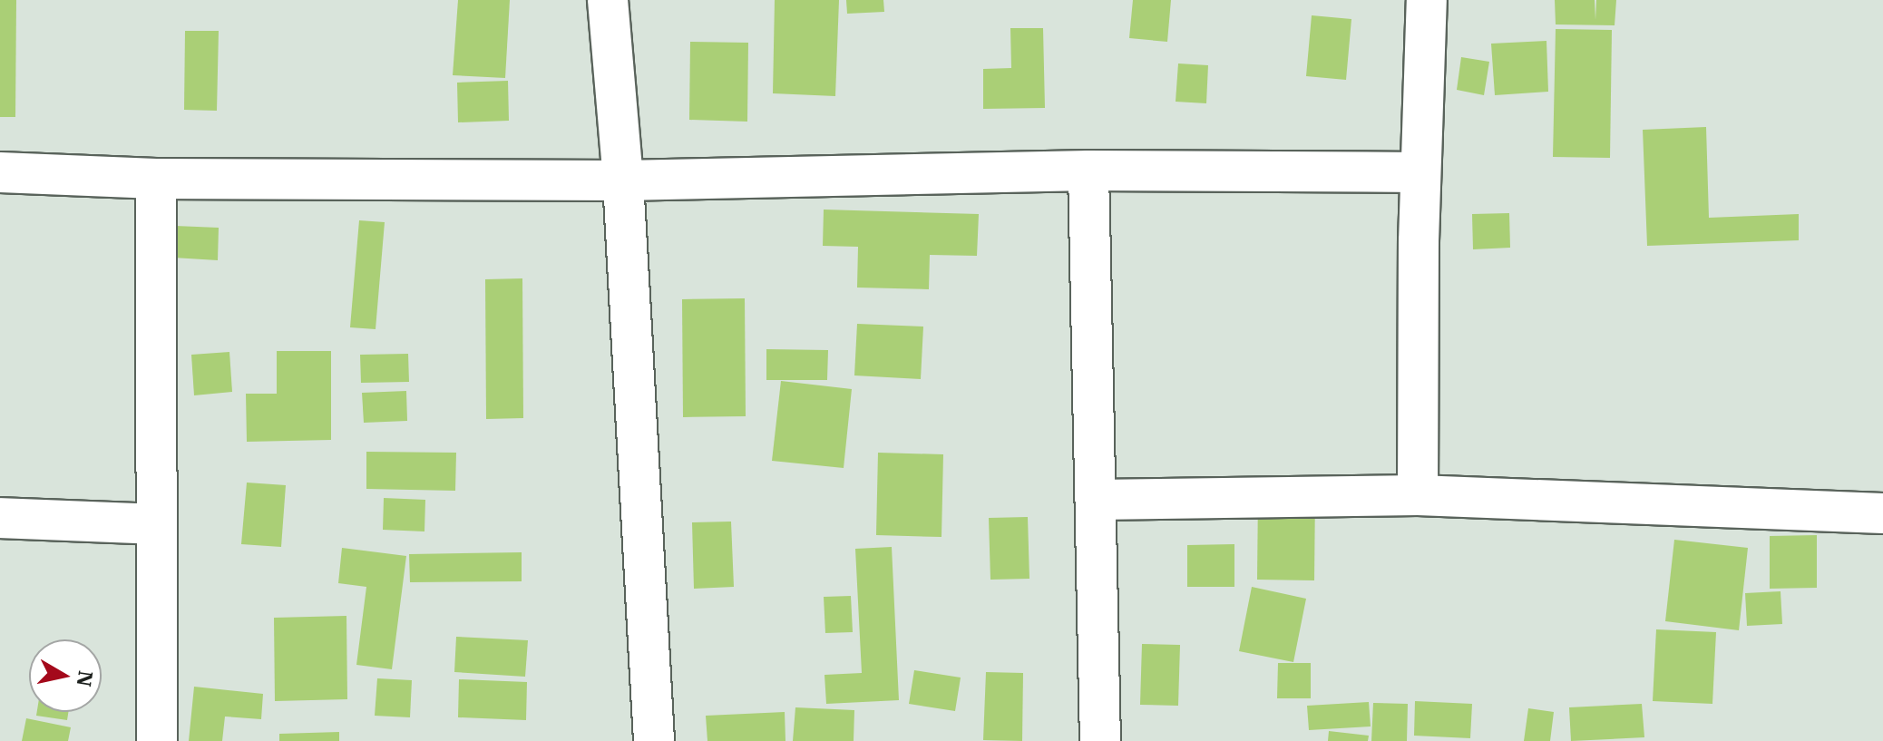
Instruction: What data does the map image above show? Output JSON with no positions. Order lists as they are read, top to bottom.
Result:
{
  "north": "right"
}
